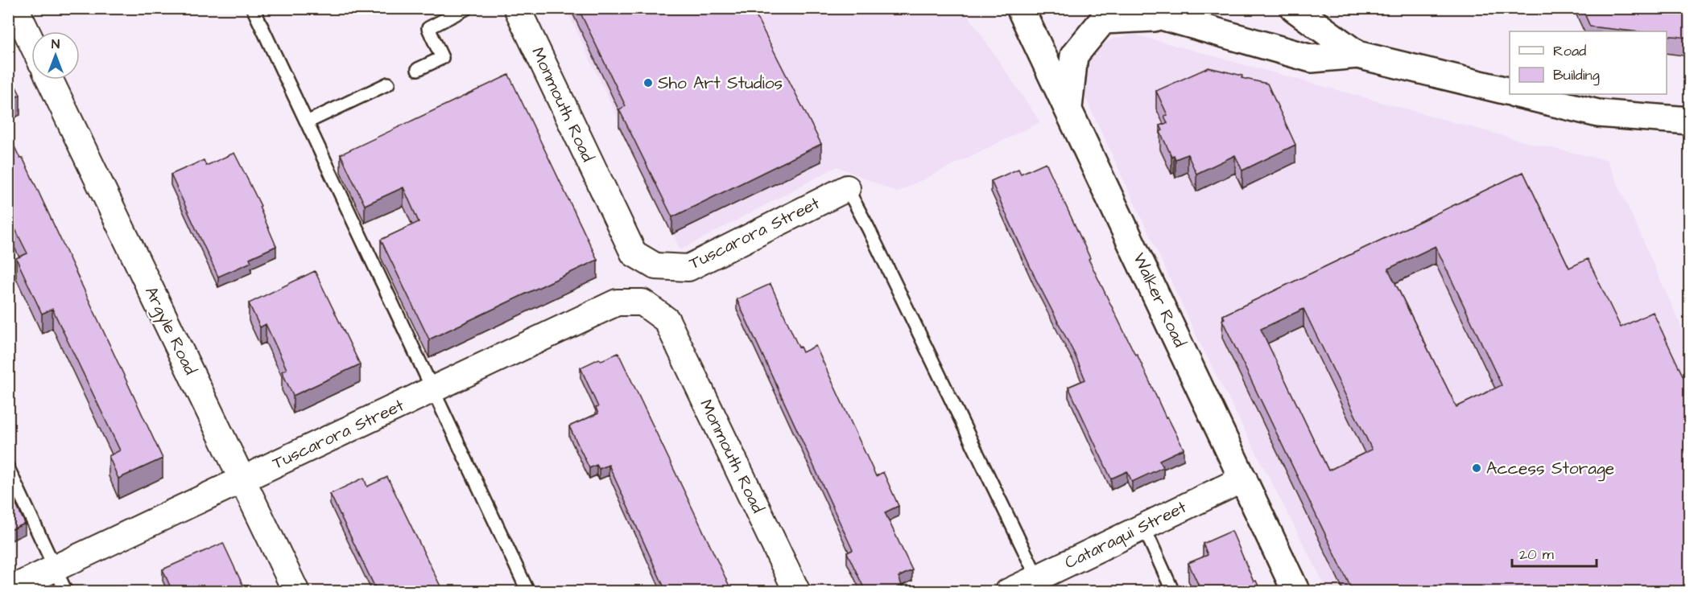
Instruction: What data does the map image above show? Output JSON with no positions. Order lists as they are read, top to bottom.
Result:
{
  "streets": {
    "main road": ["Walker Road"],
    "street": [
      "Monmouth Road",
      "Tuscarora Street",
      "Argyle Road",
      "Cataraqui Street"
    ]
  },
  "crossings": [
    ["Monmouth Road", "Tuscarora Street"],
    ["Tuscarora Street", "Argyle Road"],
    ["Walker Road", "Cataraqui Street"]
  ],
  "places": ["Sho Art Studios", "Access Storage"],
  "legend": ["Road", "Building"],
  "scale_bar": "20 m",
  "north": "top"
}
